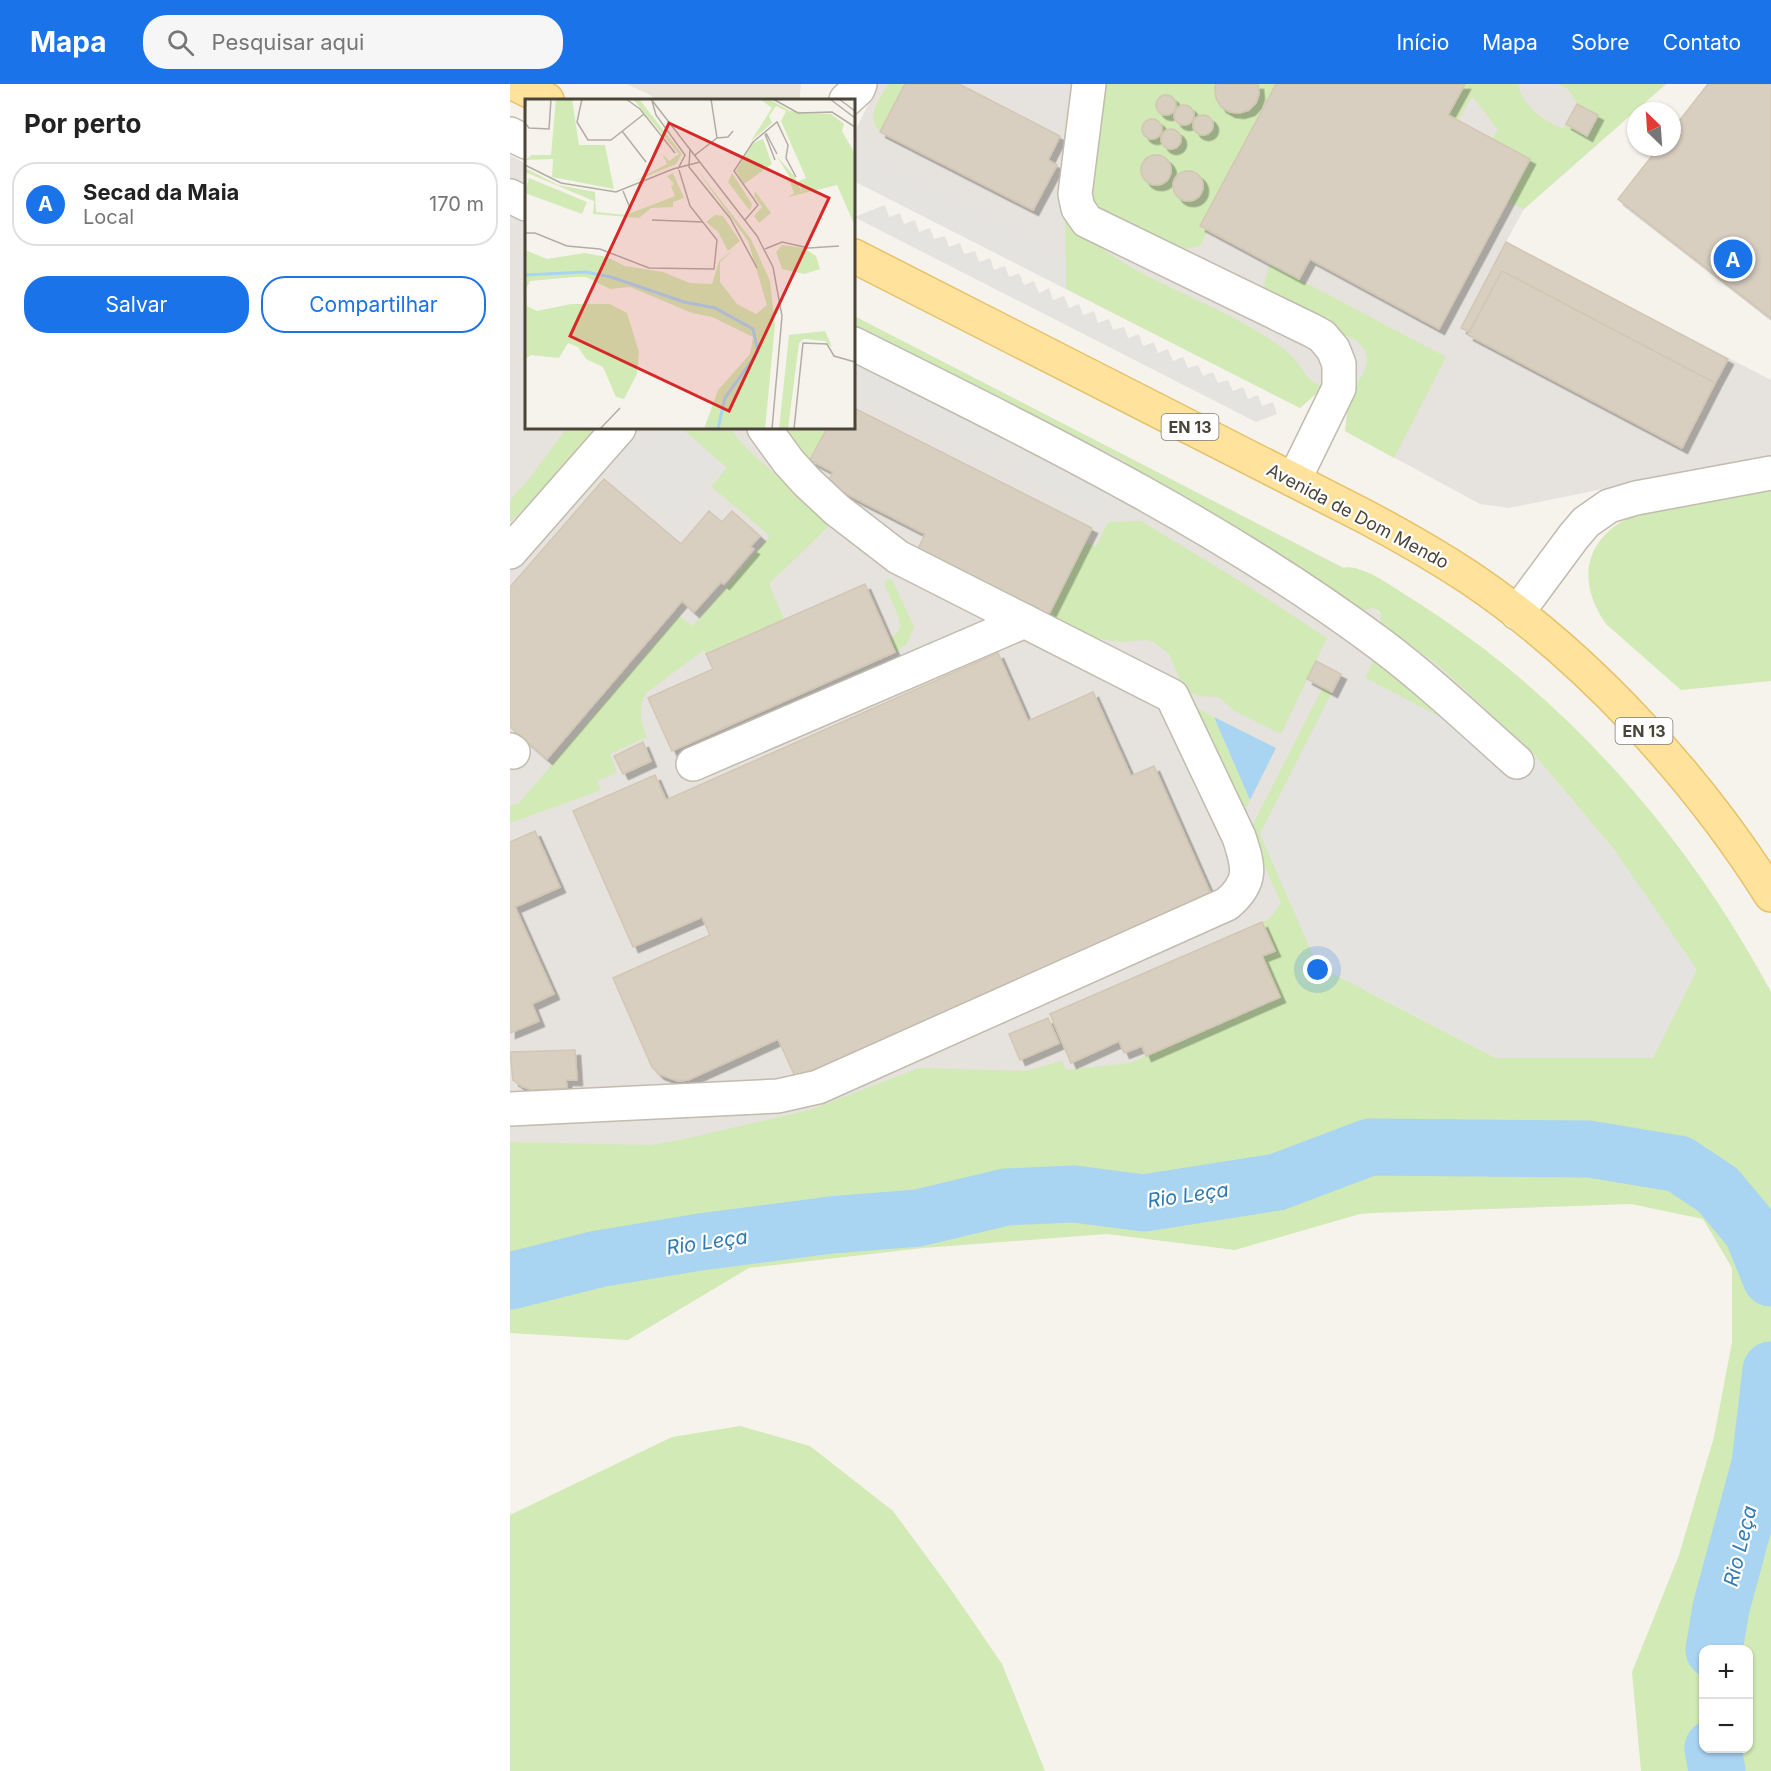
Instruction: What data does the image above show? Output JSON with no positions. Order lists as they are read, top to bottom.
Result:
{
  "streets": {
    "main road": ["EN 13", "Avenida de Dom Mendo"]
  },
  "water": ["Rio Leça"],
  "north": "top left",
  "page": {
    "header": "Mapa",
    "search": "Pesquisar aqui",
    "nav": [
      "Início",
      "Mapa",
      "Sobre",
      "Contato"
    ],
    "heading": "Por perto",
    "list": [
      {
        "mark": "A",
        "name": "Secad da Maia",
        "note": "Local",
        "value": "170 m"
      }
    ],
    "pins": "A",
    "buttons": ["Salvar", "Compartilhar"],
    "map_buttons": ["+", "−"]
  }
}
